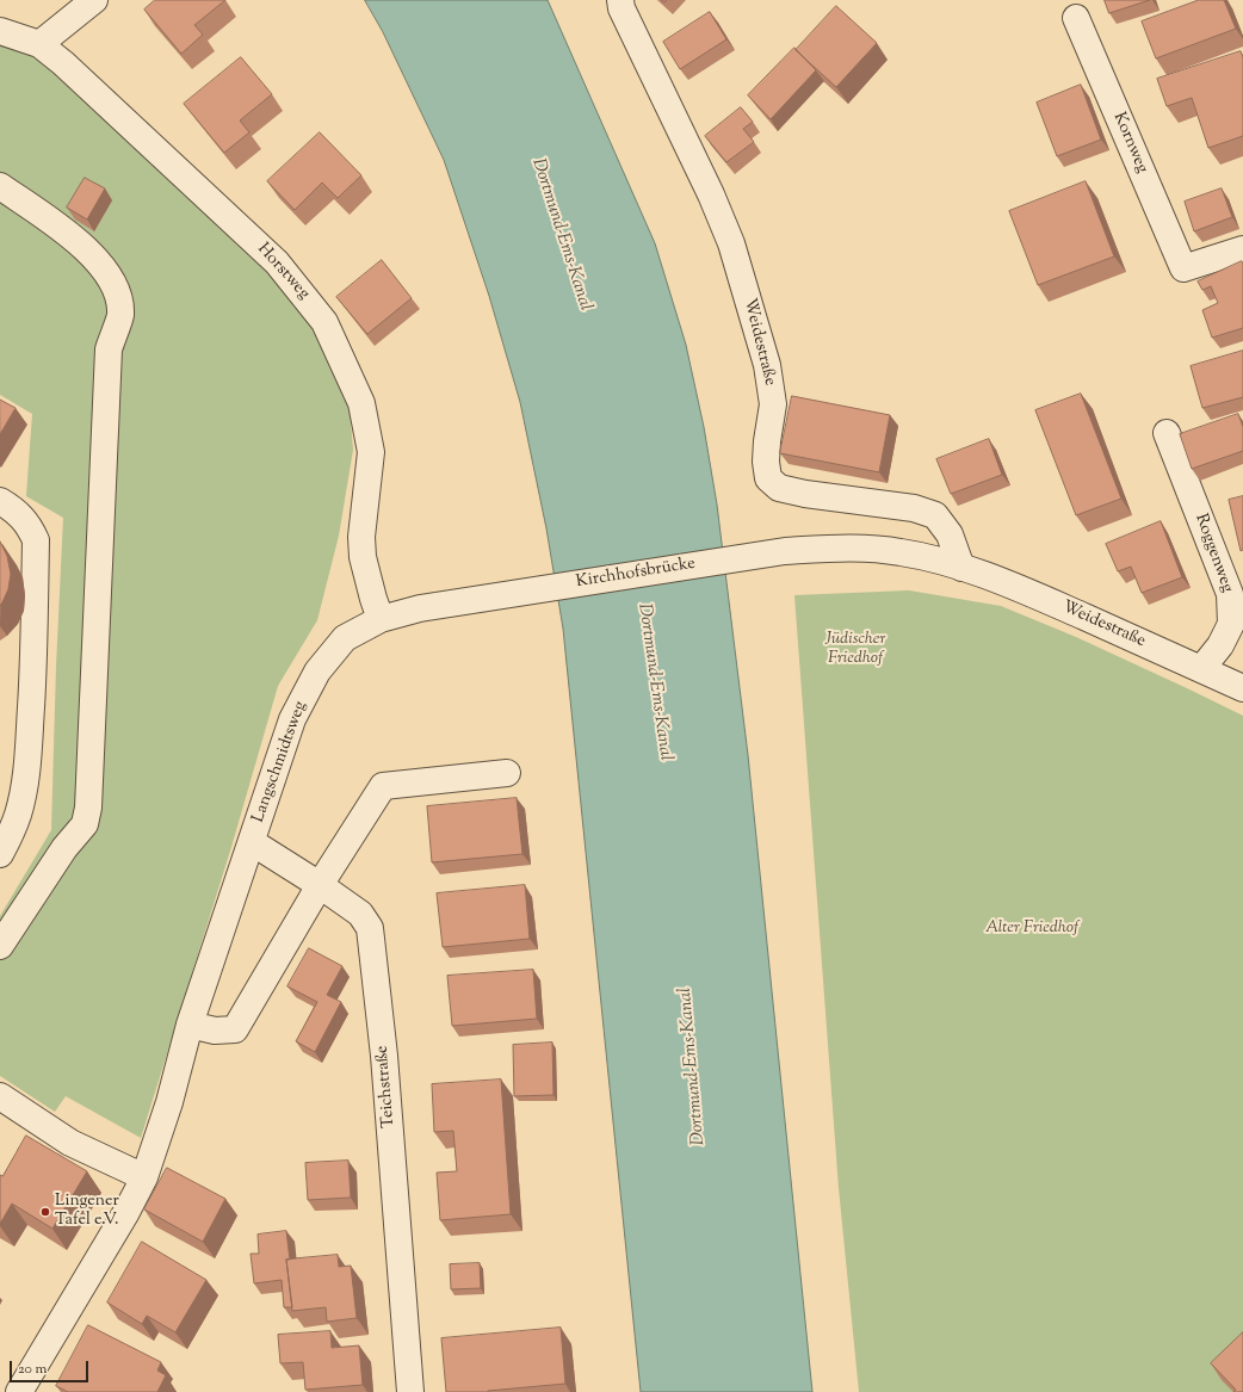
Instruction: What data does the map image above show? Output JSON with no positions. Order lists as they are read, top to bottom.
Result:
{
  "streets": {
    "street": [
      "Kornweg",
      "Horstweg",
      "Weidestraße",
      "Roggenweg",
      "Kirchhofsbrücke",
      "Langschmidtsweg",
      "Teichstraße"
    ]
  },
  "crossings": [
    ["Horstweg", "Langschmidtsweg"],
    ["Weidestraße", "Roggenweg"],
    ["Weidestraße", "Kirchhofsbrücke"],
    ["Kirchhofsbrücke", "Langschmidtsweg"],
    ["Langschmidtsweg", "Teichstraße"]
  ],
  "water": ["Dortmund-Ems-Kanal"],
  "parks": ["Jüdischer Friedhof", "Alter Friedhof"],
  "places": ["Lingener Tafel e.V."],
  "scale_bar": "20 m"
}
